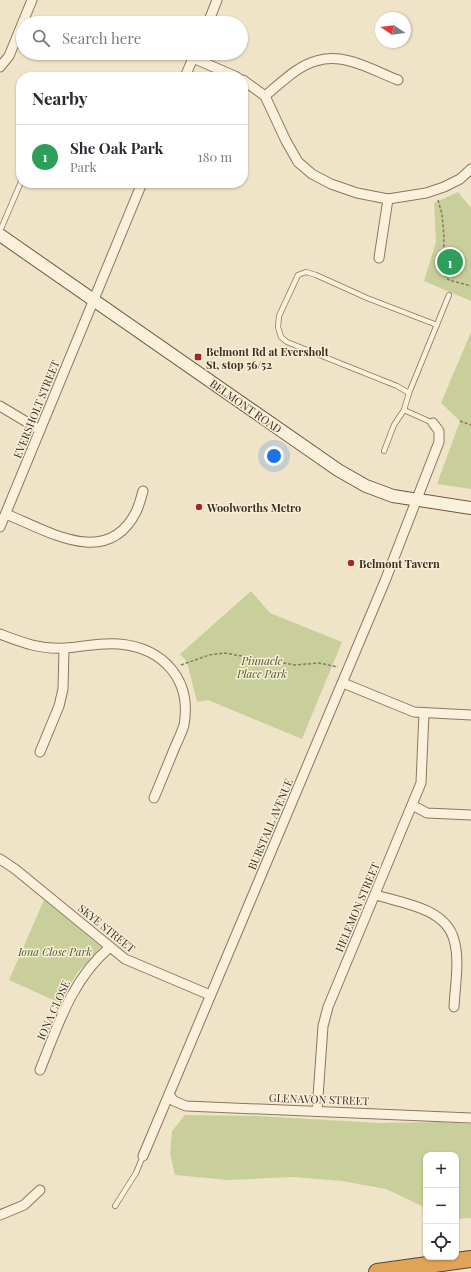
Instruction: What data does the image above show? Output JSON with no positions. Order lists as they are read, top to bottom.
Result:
{
  "streets": {
    "main road": ["BELMONT ROAD"],
    "street": [
      "EVERSHOLT STREET",
      "BURSTALL AVENUE",
      "HELEMON STREET",
      "SKYE STREET",
      "IONA CLOSE",
      "GLENAVON STREET"
    ]
  },
  "crossings": [
    ["BELMONT ROAD", "EVERSHOLT STREET"],
    ["BELMONT ROAD", "BURSTALL AVENUE"],
    ["BURSTALL AVENUE", "SKYE STREET"],
    ["BURSTALL AVENUE", "GLENAVON STREET"],
    ["HELEMON STREET", "GLENAVON STREET"],
    ["SKYE STREET", "IONA CLOSE"]
  ],
  "parks": ["Pinnacle Place Park", "Iona Close Park"],
  "places": {
    "transit": ["Belmont Rd at Eversholt St, stop 56/52"],
    "other": ["Woolworths Metro", "Belmont Tavern"]
  },
  "north": "left",
  "page": {
    "search": "Search here",
    "heading": "Nearby",
    "list": [
      {
        "mark": "1",
        "name": "She Oak Park",
        "note": "Park",
        "value": "180 m"
      }
    ],
    "pins": "1",
    "map_buttons": ["+", "−"]
  }
}
